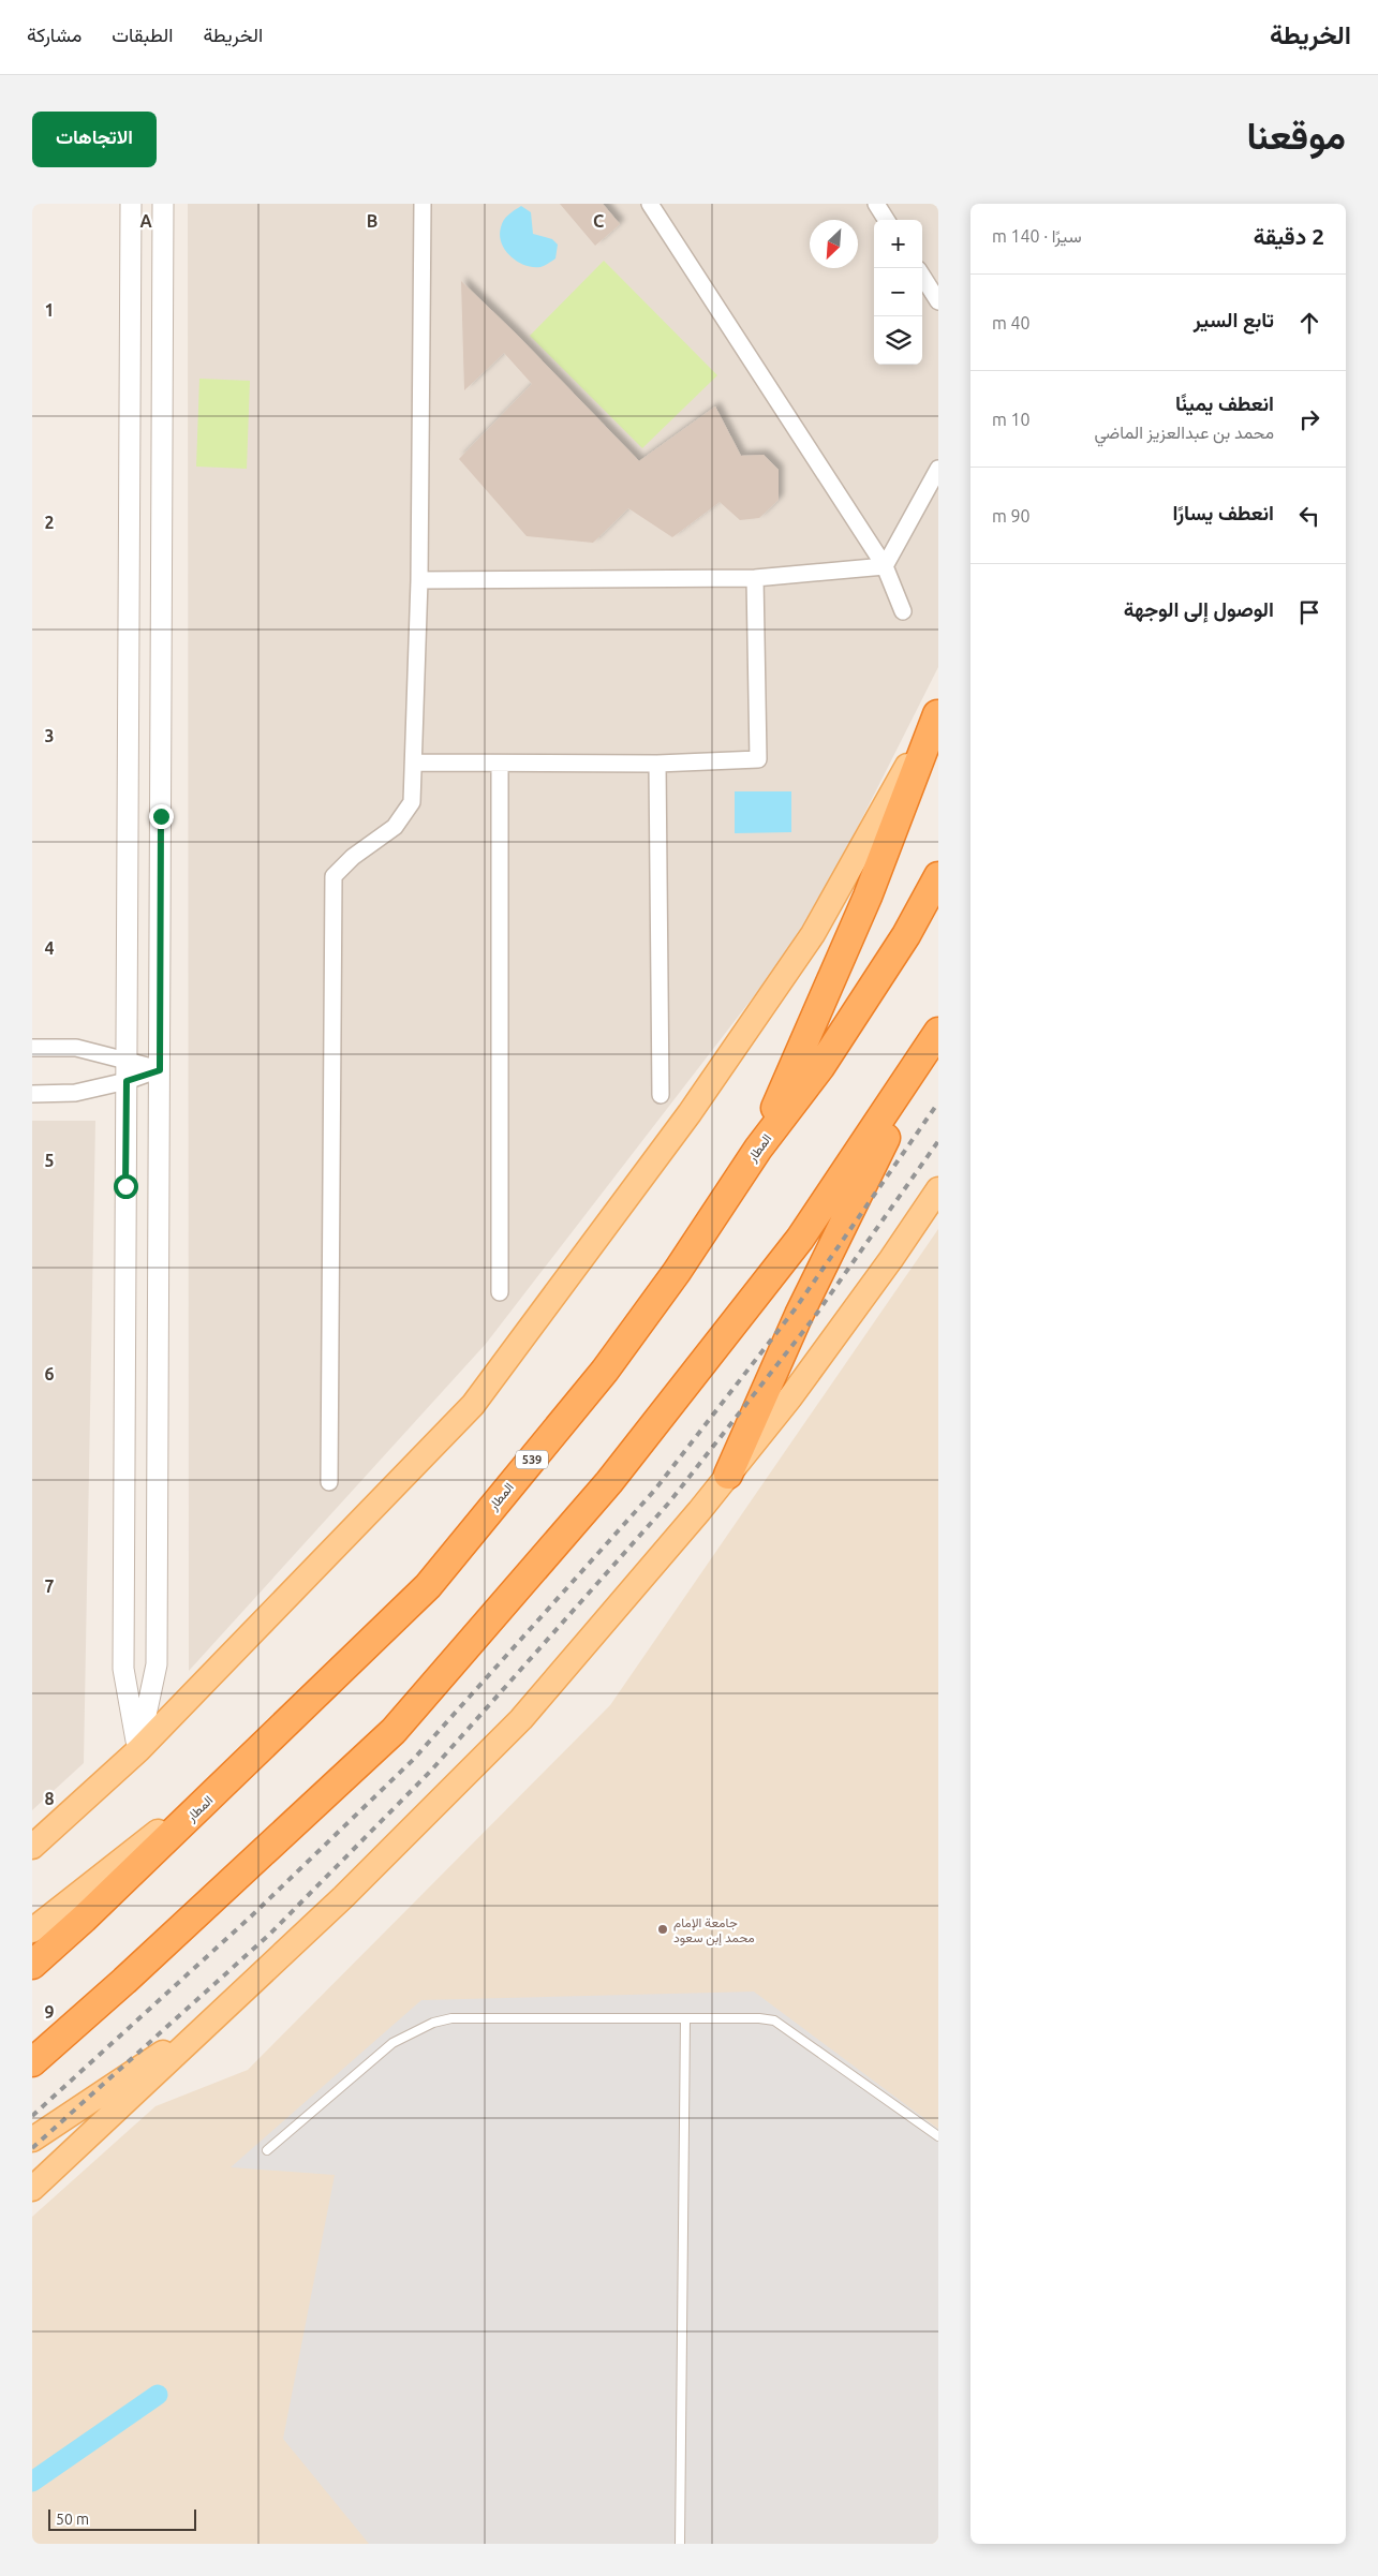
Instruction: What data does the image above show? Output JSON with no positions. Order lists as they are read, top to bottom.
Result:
{
  "streets": {
    "highway": ["المطار", "539"]
  },
  "places": ["جامعة الإمام محمد إبن سعود"],
  "scale_bar": "50 m",
  "north": "bottom left",
  "page": {
    "header": "الخريطة",
    "nav": ["الخريطة", "الطبقات", "مشاركة"],
    "title": "موقعنا",
    "buttons": "الاتجاهات",
    "heading": ["2 دقيقة", "سيرًا · 140 m"],
    "map_buttons": ["+", "−"],
    "list": [
      ["تابع السير", "40 m"],
      ["انعطف يمينًا", "محمد بن عبدالعزيز الماضي", "10 m"],
      ["انعطف يسارًا", "90 m"],
      "الوصول إلى الوجهة"
    ],
    "scale": "50 m"
  },
  "grid": {
    "columns": ["A", "B", "C"],
    "rows": [
      "1",
      "2",
      "3",
      "4",
      "5",
      "6",
      "7",
      "8",
      "9"
    ]
  }
}
